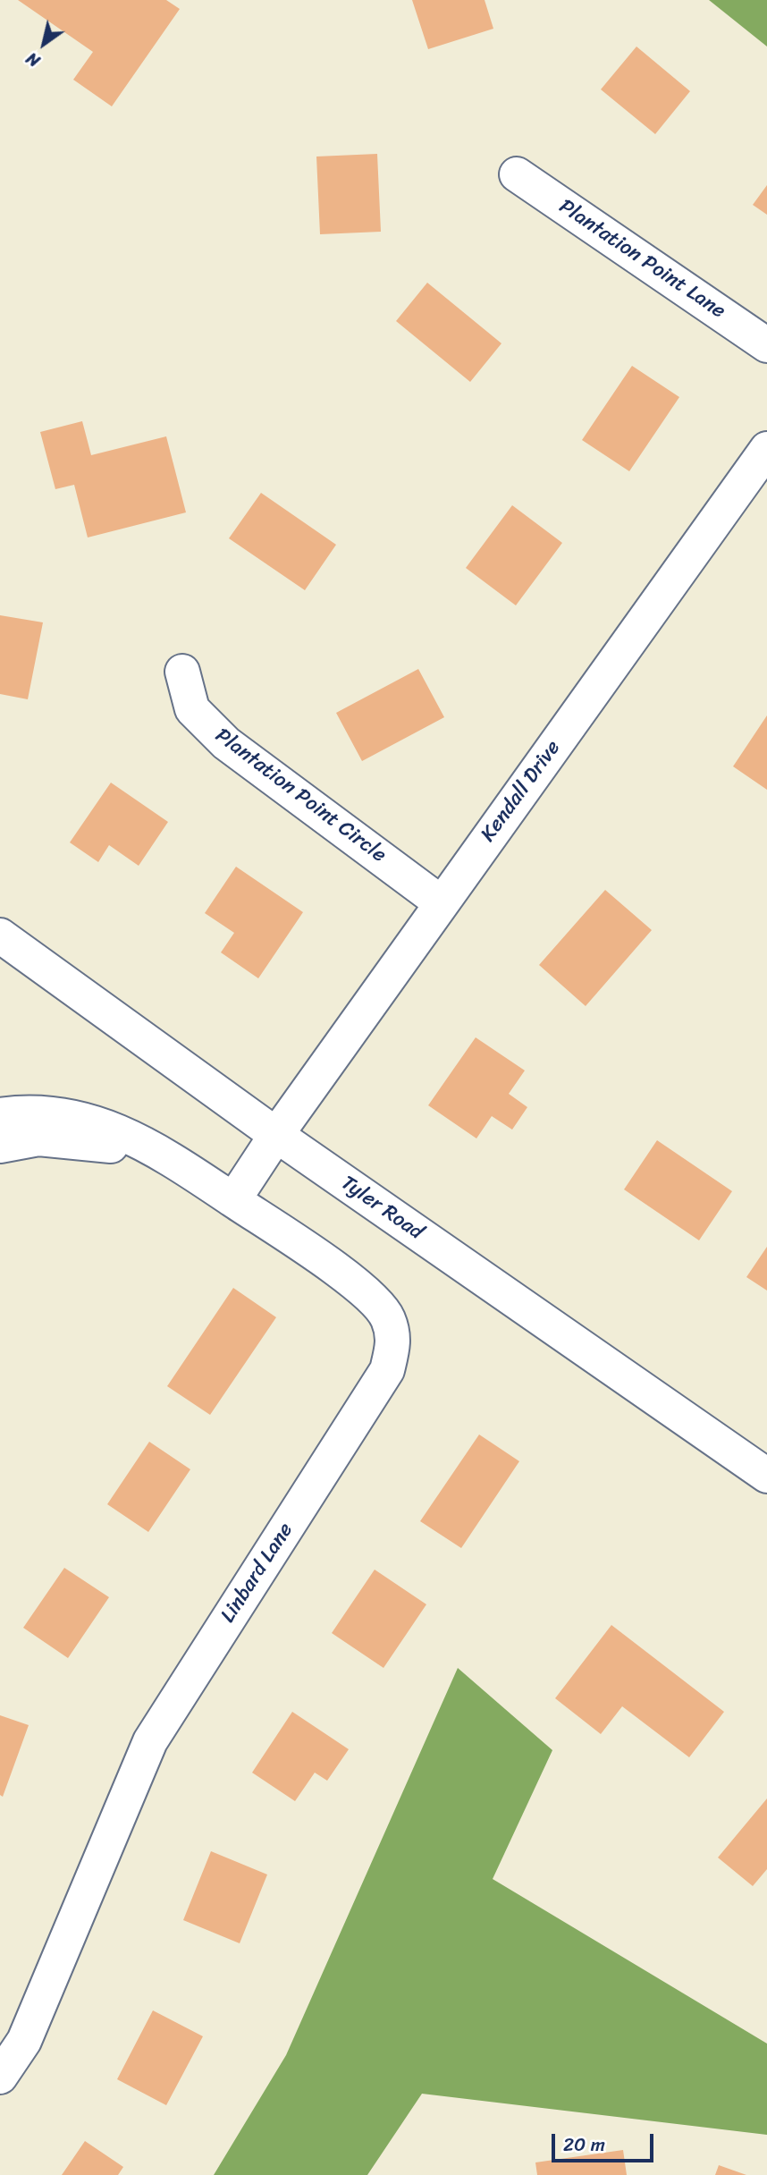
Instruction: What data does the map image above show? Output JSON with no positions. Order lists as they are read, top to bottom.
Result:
{
  "streets": {
    "street": [
      "Plantation Point Lane",
      "Kendall Drive",
      "Plantation Point Circle",
      "Tyler Road",
      "Linbard Lane"
    ]
  },
  "crossings": [
    ["Kendall Drive", "Plantation Point Circle"],
    ["Kendall Drive", "Tyler Road"]
  ],
  "scale_bar": "20 m",
  "north": "bottom left"
}
